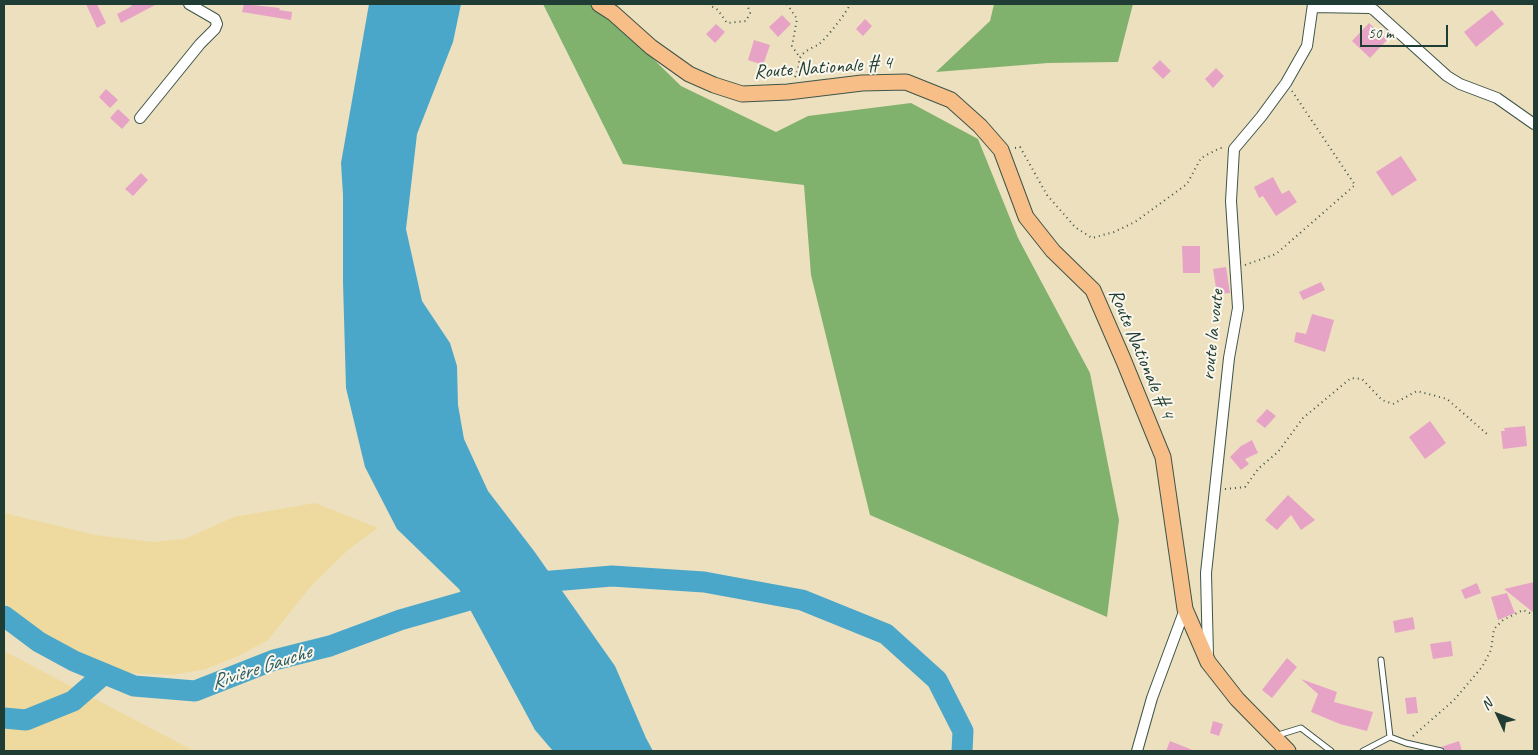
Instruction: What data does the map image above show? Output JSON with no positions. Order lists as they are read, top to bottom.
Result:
{
  "streets": {
    "main road": ["Route Nationale # 4"],
    "street": ["route la voute"]
  },
  "crossings": [
    ["Route Nationale # 4", "route la voute"]
  ],
  "water": ["Rivière Gauche"],
  "scale_bar": "50 m",
  "north": "top left"
}
